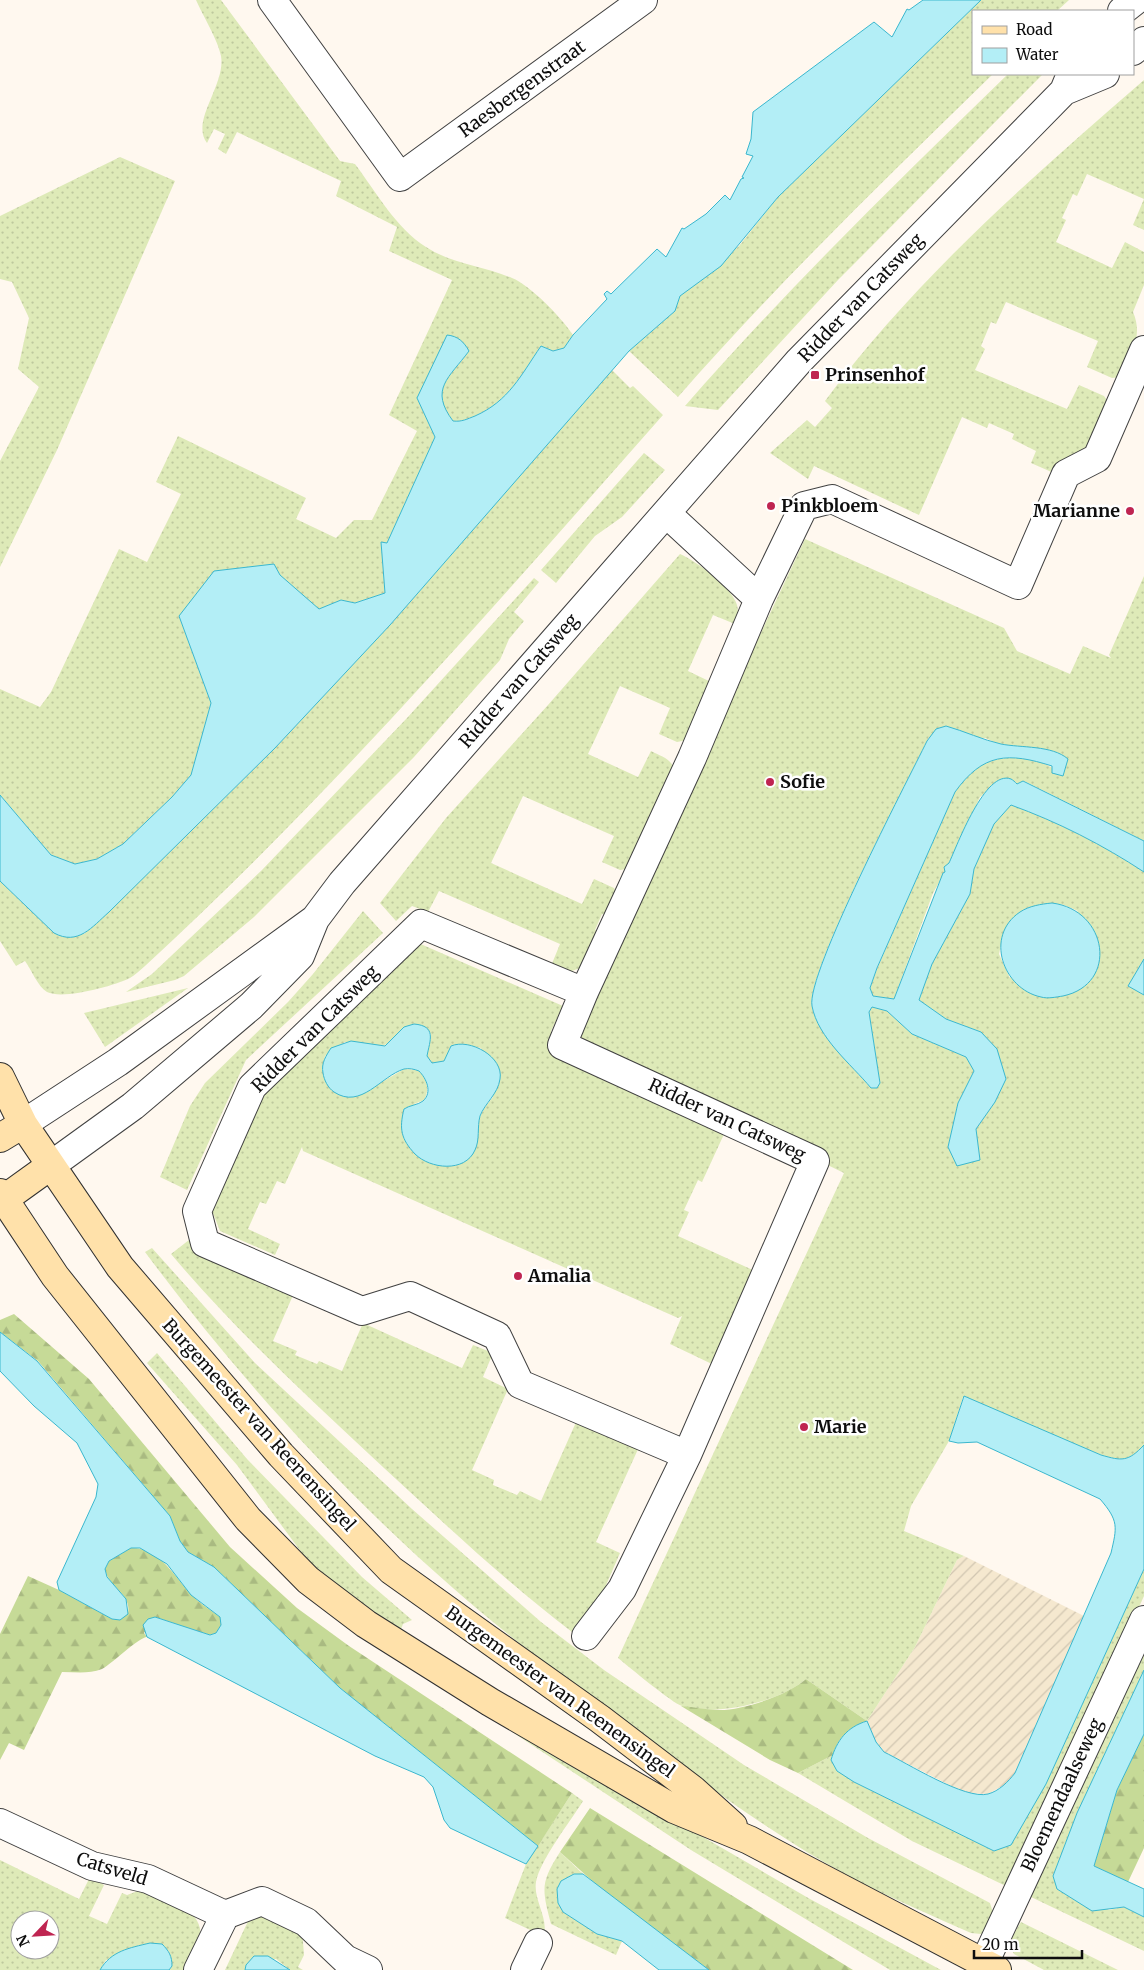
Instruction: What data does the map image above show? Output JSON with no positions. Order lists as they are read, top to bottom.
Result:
{
  "streets": {
    "main road": ["Ridder van Catsweg", "Burgemeester van Reenensingel"],
    "street": ["Raesbergenstraat", "Bloemendaalseweg", "Catsveld"]
  },
  "crossings": [
    ["Ridder van Catsweg", "Burgemeester van Reenensingel"],
    ["Burgemeester van Reenensingel", "Bloemendaalseweg"]
  ],
  "places": {
    "transit": ["Prinsenhof"],
    "other": [
      "Pinkbloem",
      "Marianne",
      "Sofie",
      "Amalia",
      "Marie"
    ]
  },
  "legend": ["Road", "Water"],
  "scale_bar": "20 m",
  "north": "bottom left"
}
